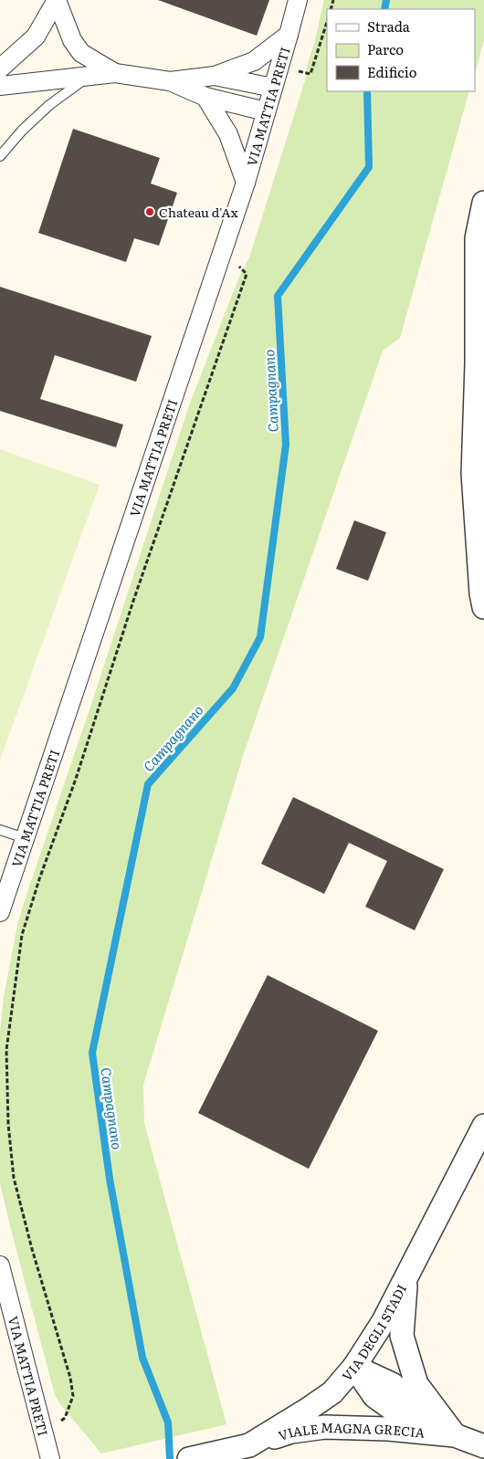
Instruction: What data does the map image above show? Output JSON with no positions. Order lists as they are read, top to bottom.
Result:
{
  "streets": {
    "street": ["VIA MATTIA PRETI", "VIA DEGLI STADI", "VIALE MAGNA GRECIA"]
  },
  "crossings": [
    ["VIA DEGLI STADI", "VIALE MAGNA GRECIA"]
  ],
  "water": ["Campagnano"],
  "places": ["Chateau d'Ax"],
  "legend": ["Strada", "Parco", "Edificio"]
}
